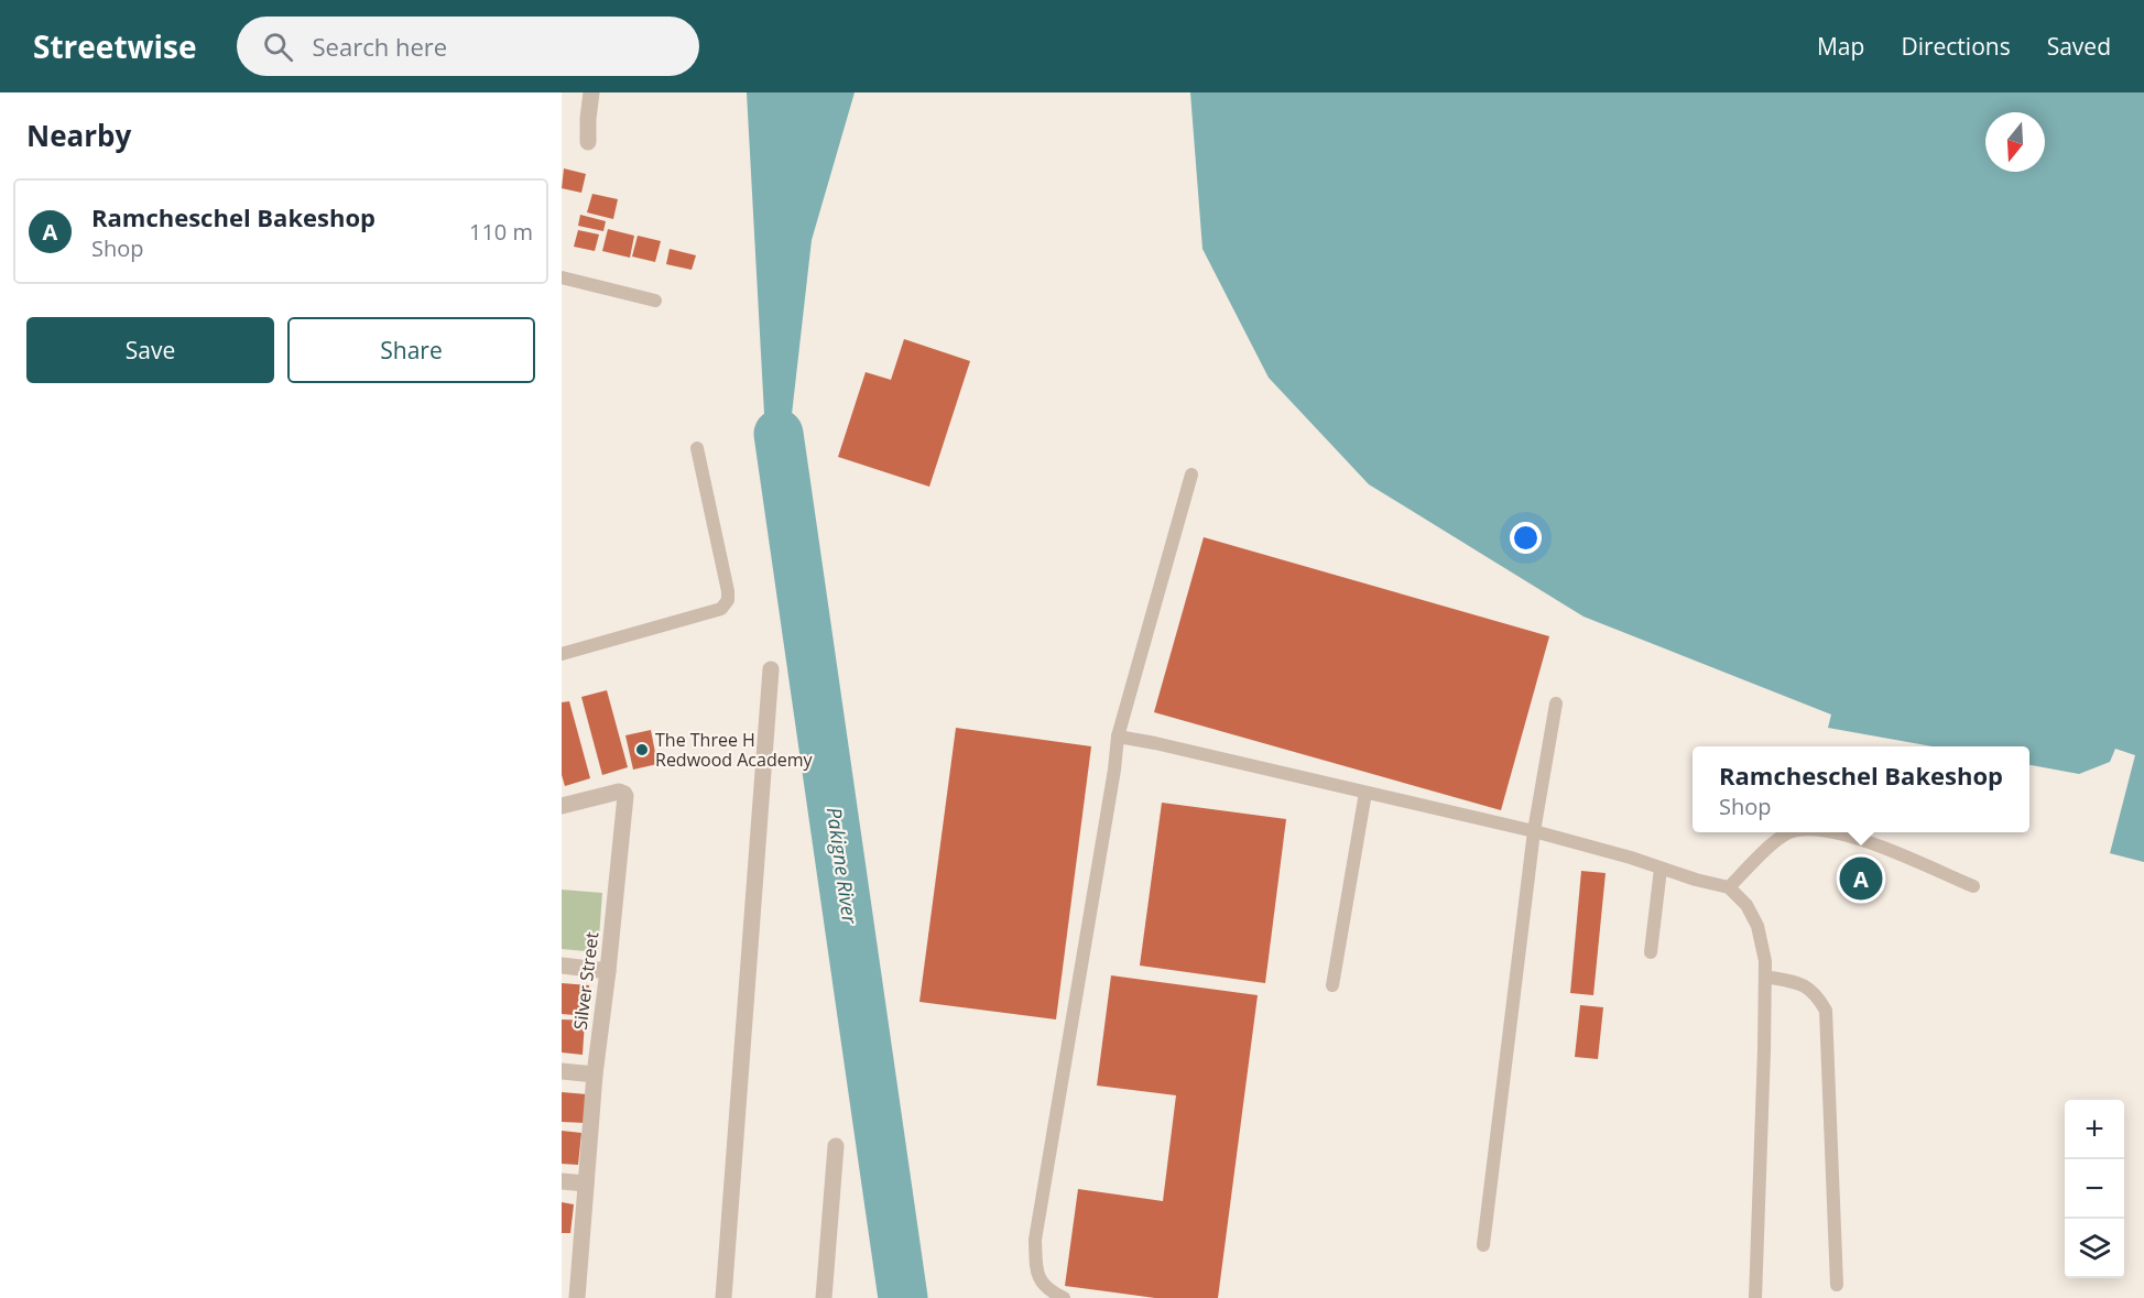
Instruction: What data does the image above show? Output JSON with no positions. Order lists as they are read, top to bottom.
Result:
{
  "streets": {
    "street": ["Silver Street"]
  },
  "water": ["Pakigne River"],
  "places": ["The Three H Redwood Academy"],
  "north": "bottom",
  "page": {
    "header": "Streetwise",
    "search": "Search here",
    "nav": ["Map", "Directions", "Saved"],
    "heading": "Nearby",
    "list": [
      {
        "mark": "A",
        "name": "Ramcheschel Bakeshop",
        "note": "Shop",
        "value": "110 m"
      }
    ],
    "buttons": ["Save", "Share"],
    "popup": ["Ramcheschel Bakeshop", "Shop"],
    "pins": "A",
    "map_buttons": ["+", "−"]
  }
}
